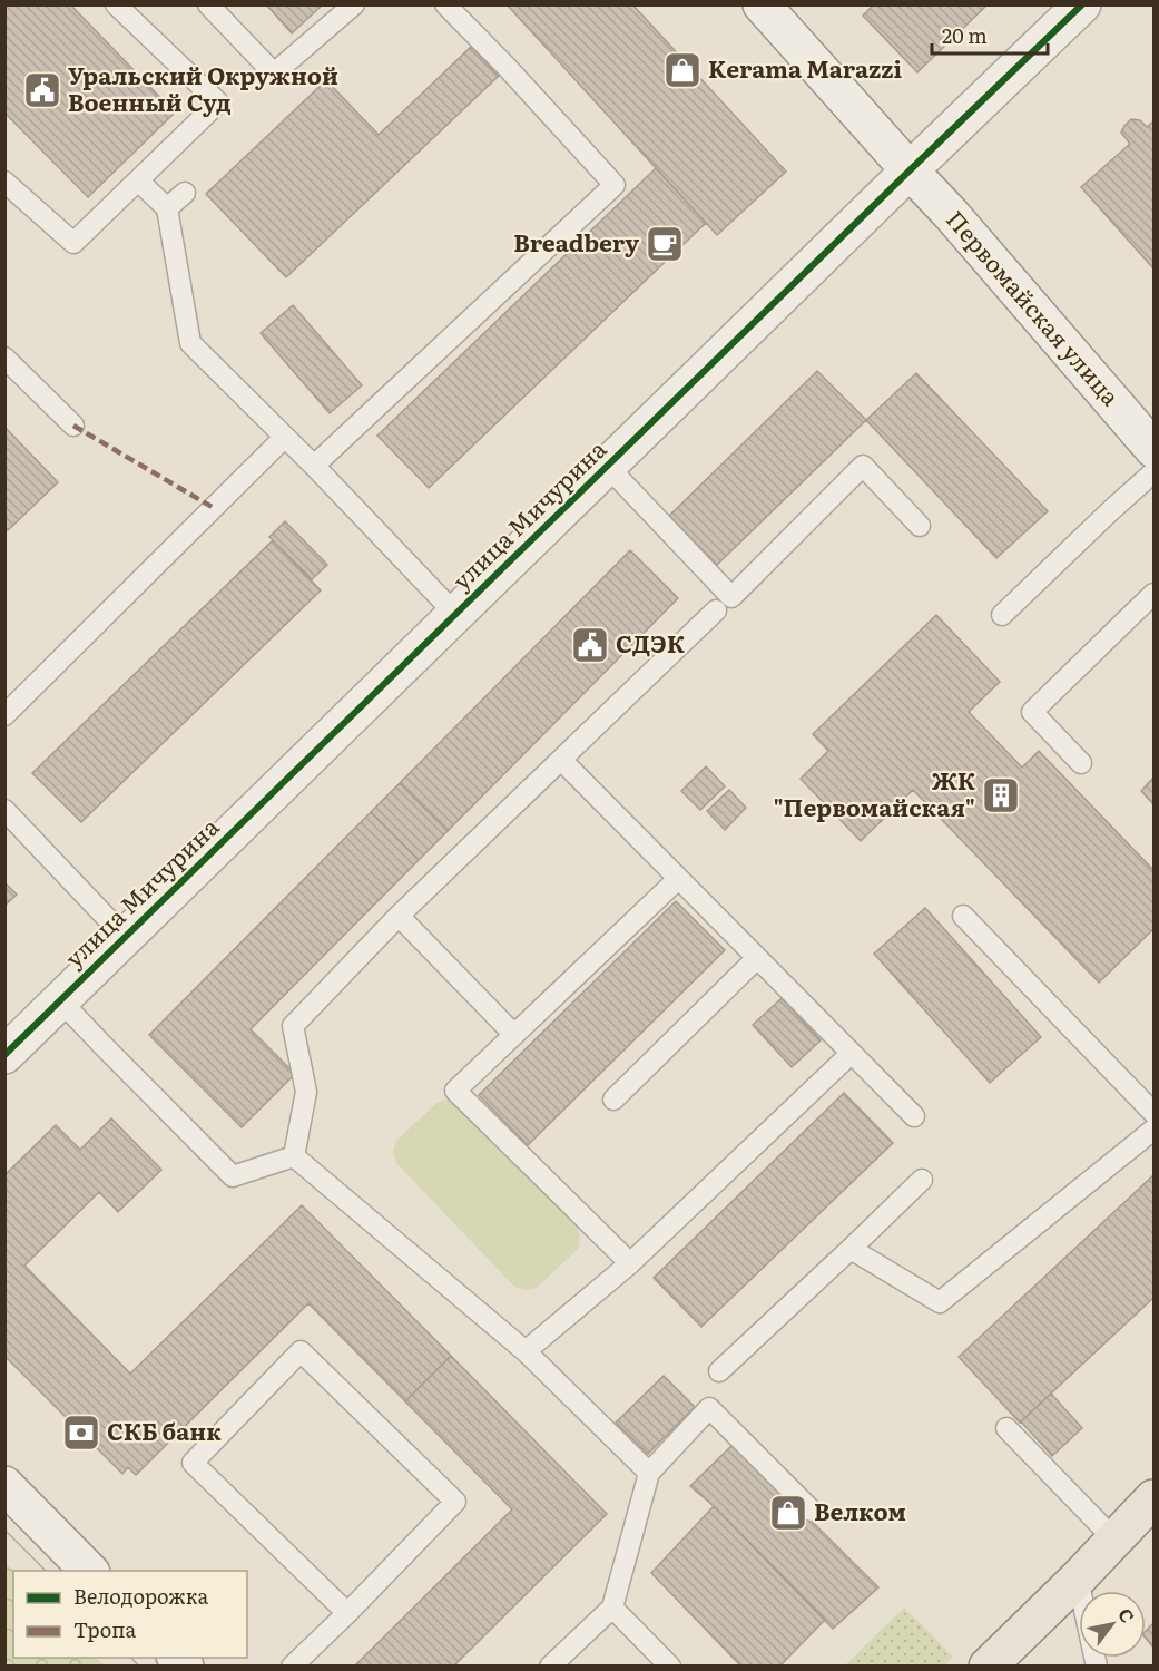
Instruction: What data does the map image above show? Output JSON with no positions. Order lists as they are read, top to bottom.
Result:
{
  "streets": {
    "street": ["Первомайская улица", "улица Мичурина"]
  },
  "crossings": [
    ["Первомайская улица", "улица Мичурина"]
  ],
  "places": {
    "shop": ["Kerama Marazzi", "Велком"],
    "public building": ["Уральский Окружной Военный Суд", "СДЭК"],
    "cafe": ["Breadbery"],
    "building": ["ЖК \"Первомайская\""],
    "bank": ["СКБ банк"]
  },
  "legend": ["Велодорожка", "Тропа"],
  "scale_bar": "20 m",
  "north": "top right"
}
